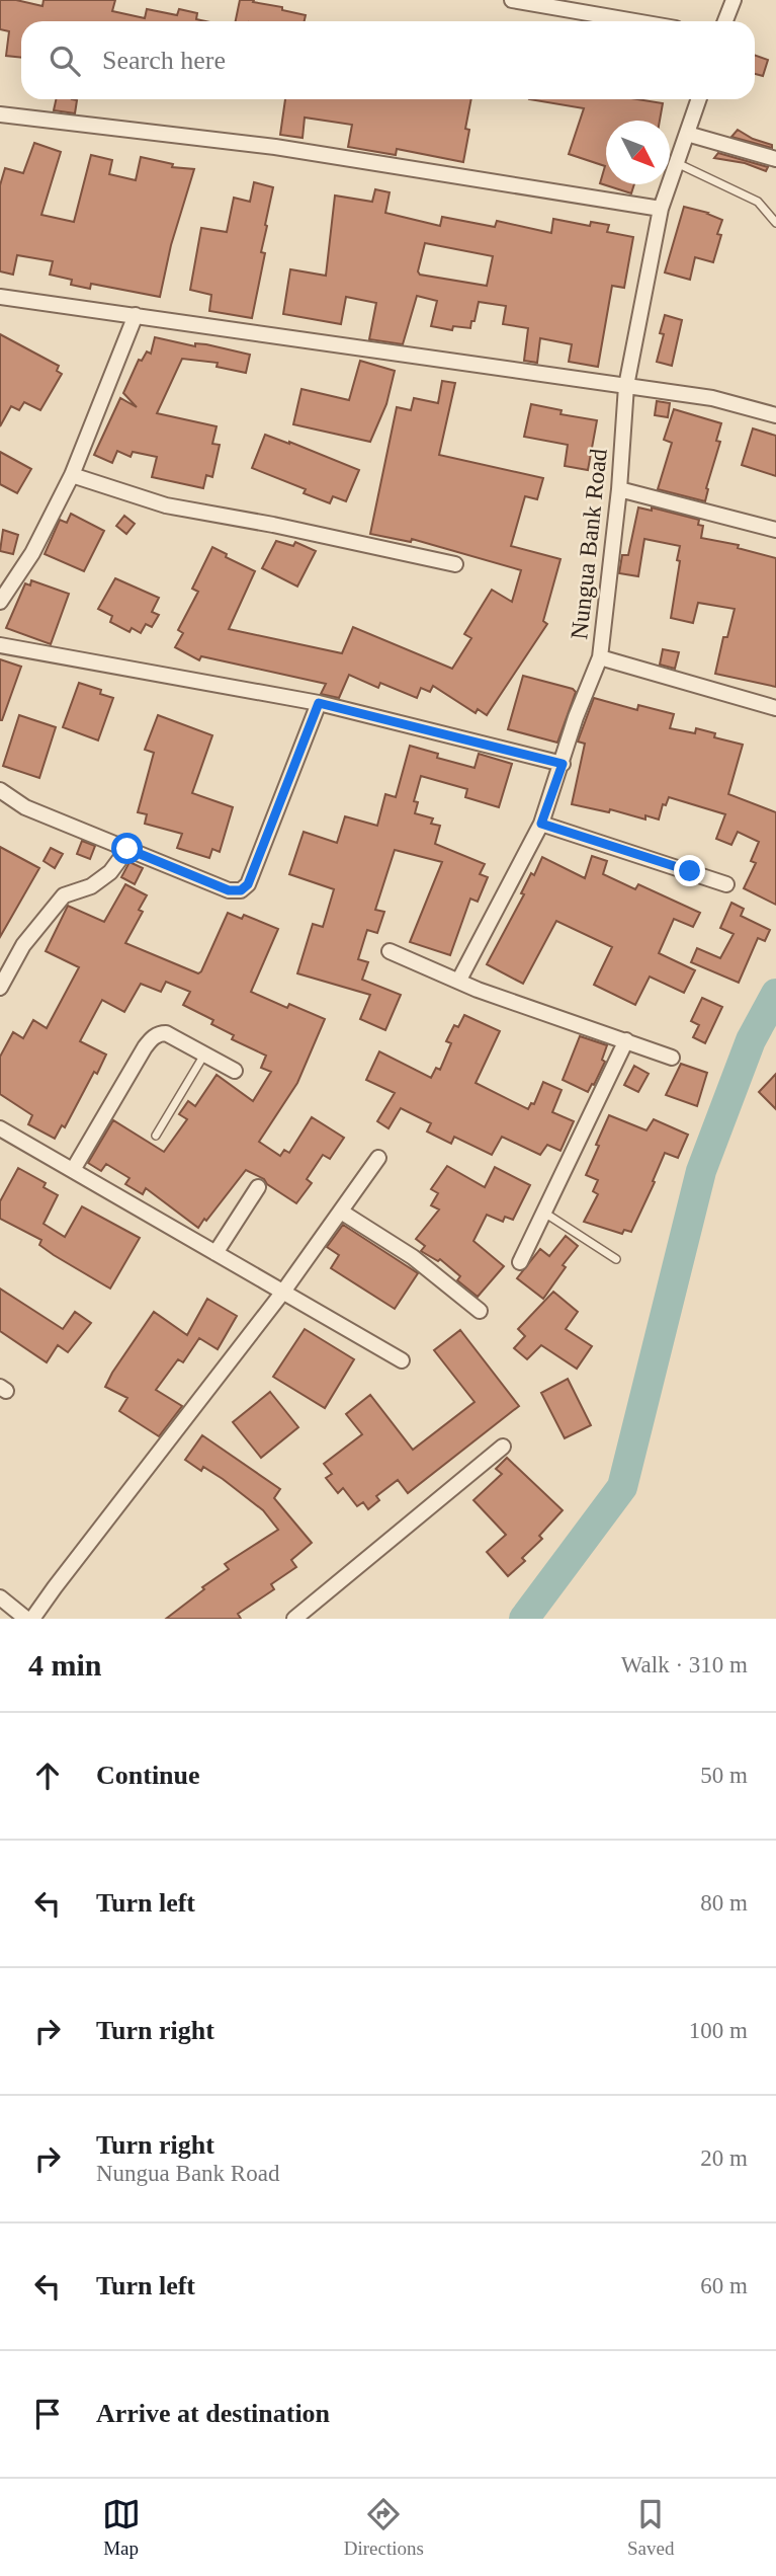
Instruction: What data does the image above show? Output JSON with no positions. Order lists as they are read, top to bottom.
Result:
{
  "streets": {
    "street": ["Nungua Bank Road"]
  },
  "north": "bottom right",
  "page": {
    "search": "Search here",
    "heading": ["4 min", "Walk · 310 m"],
    "list": [
      ["Continue", "50 m"],
      ["Turn left", "80 m"],
      ["Turn right", "100 m"],
      ["Turn right", "Nungua Bank Road", "20 m"],
      ["Turn left", "60 m"],
      "Arrive at destination"
    ],
    "nav": ["Map", "Directions", "Saved"]
  }
}
